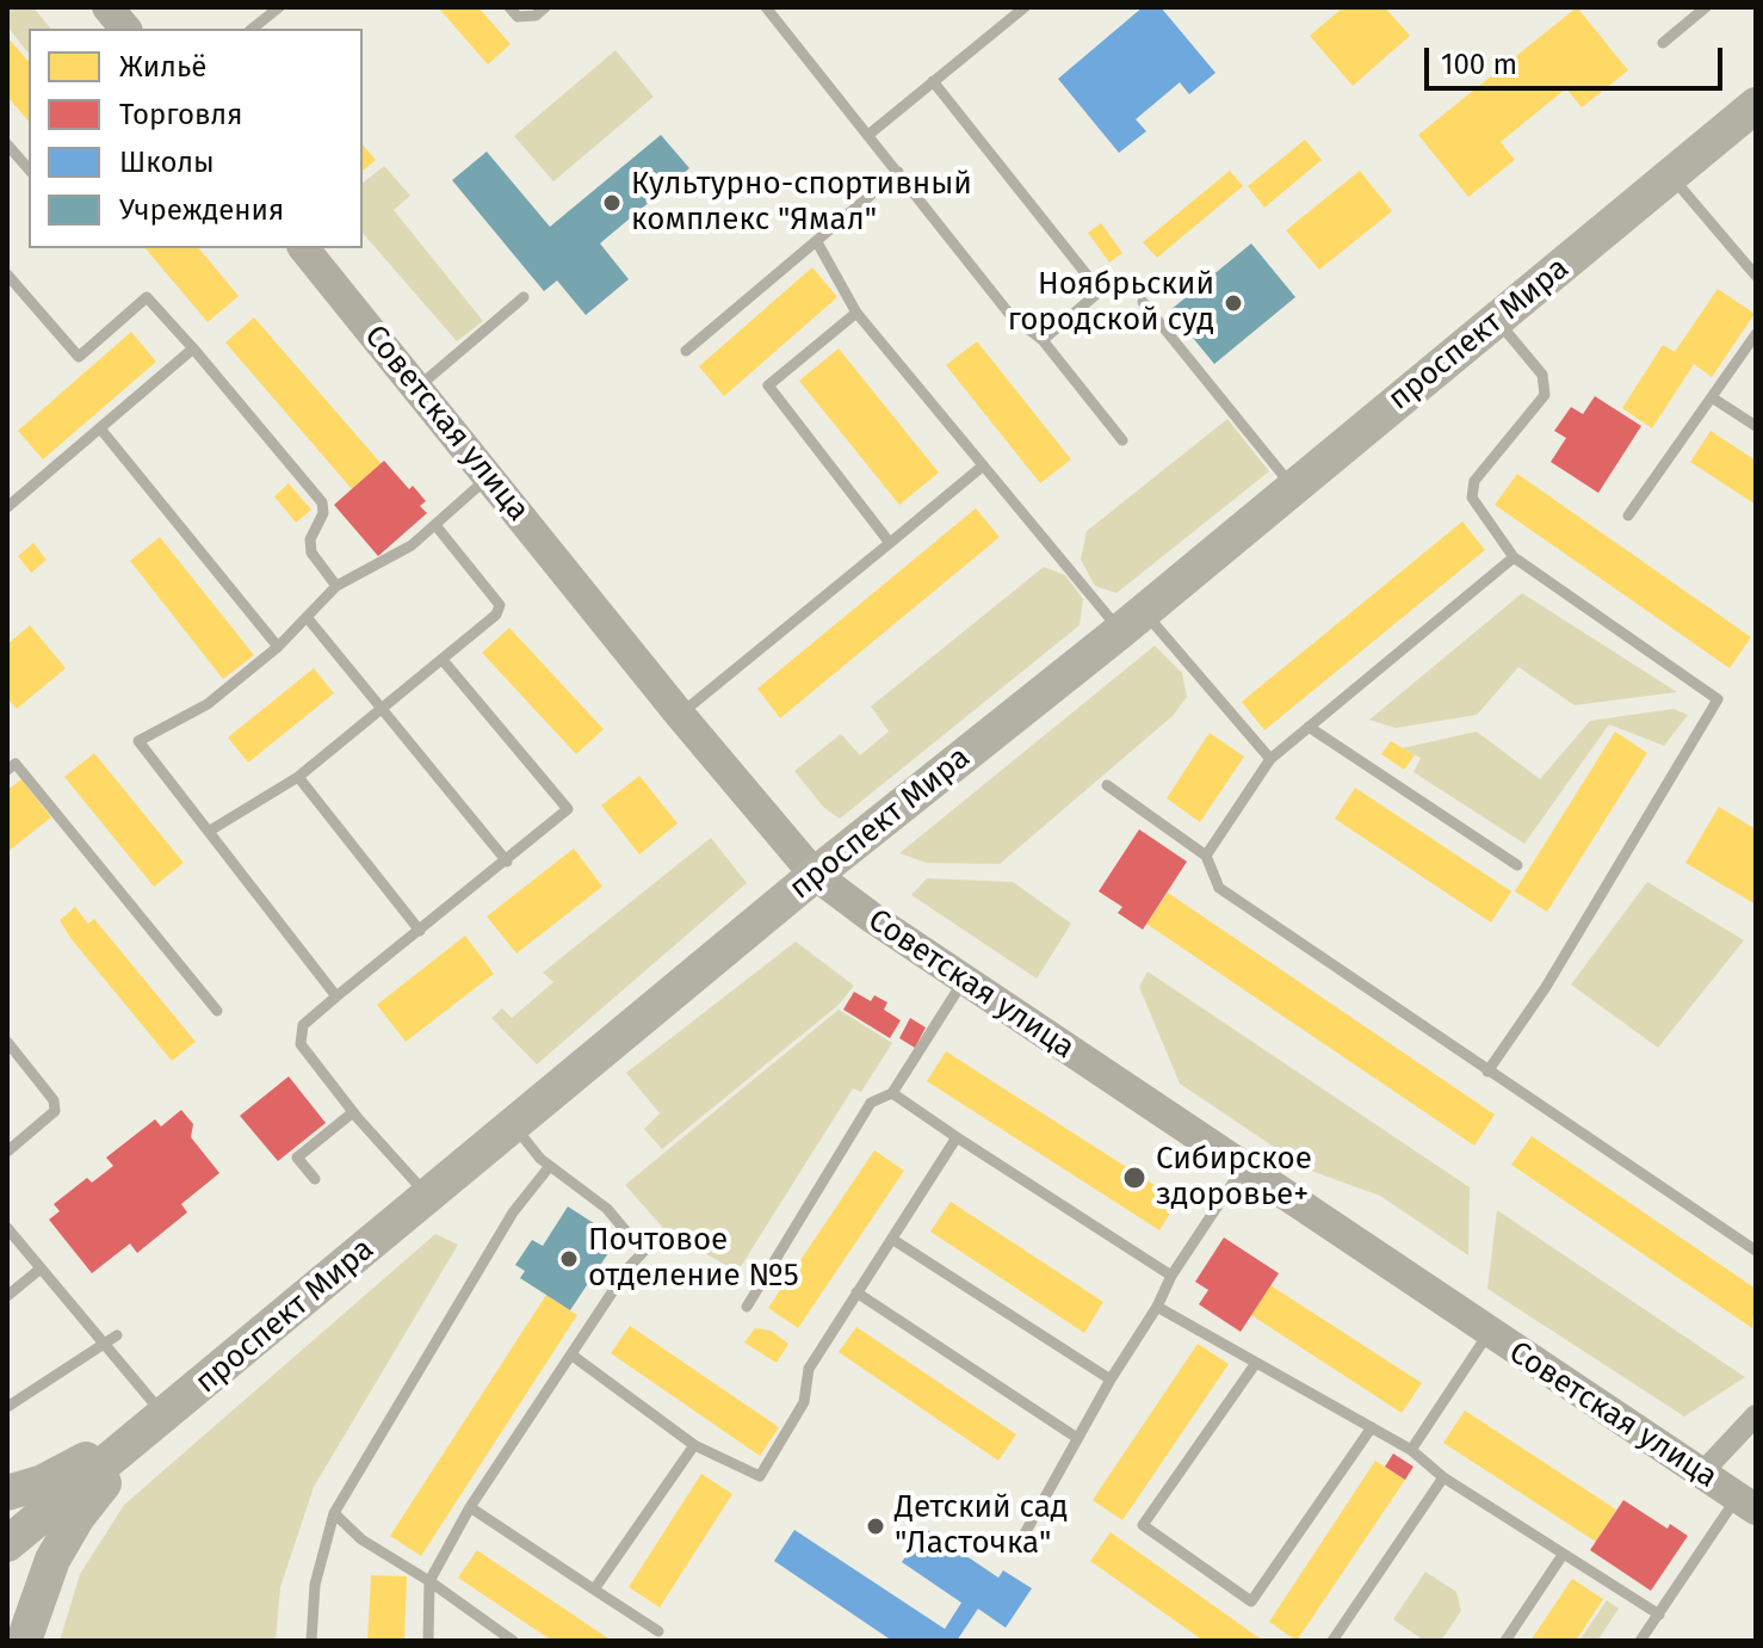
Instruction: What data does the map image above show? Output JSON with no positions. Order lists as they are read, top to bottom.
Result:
{
  "streets": {
    "main road": ["проспект Мира", "Советская улица"]
  },
  "crossings": [
    ["проспект Мира", "Советская улица"]
  ],
  "places": [
    "Культурно-спортивный комплекс \"Ямал\"",
    "Ноябрьский городской суд",
    "Сибирское здоровье+",
    "Почтовое отделение №5",
    "Детский сад \"Ласточка\""
  ],
  "legend": [
    "Жильё",
    "Торговля",
    "Школы",
    "Учреждения"
  ],
  "scale_bar": "100 m"
}
